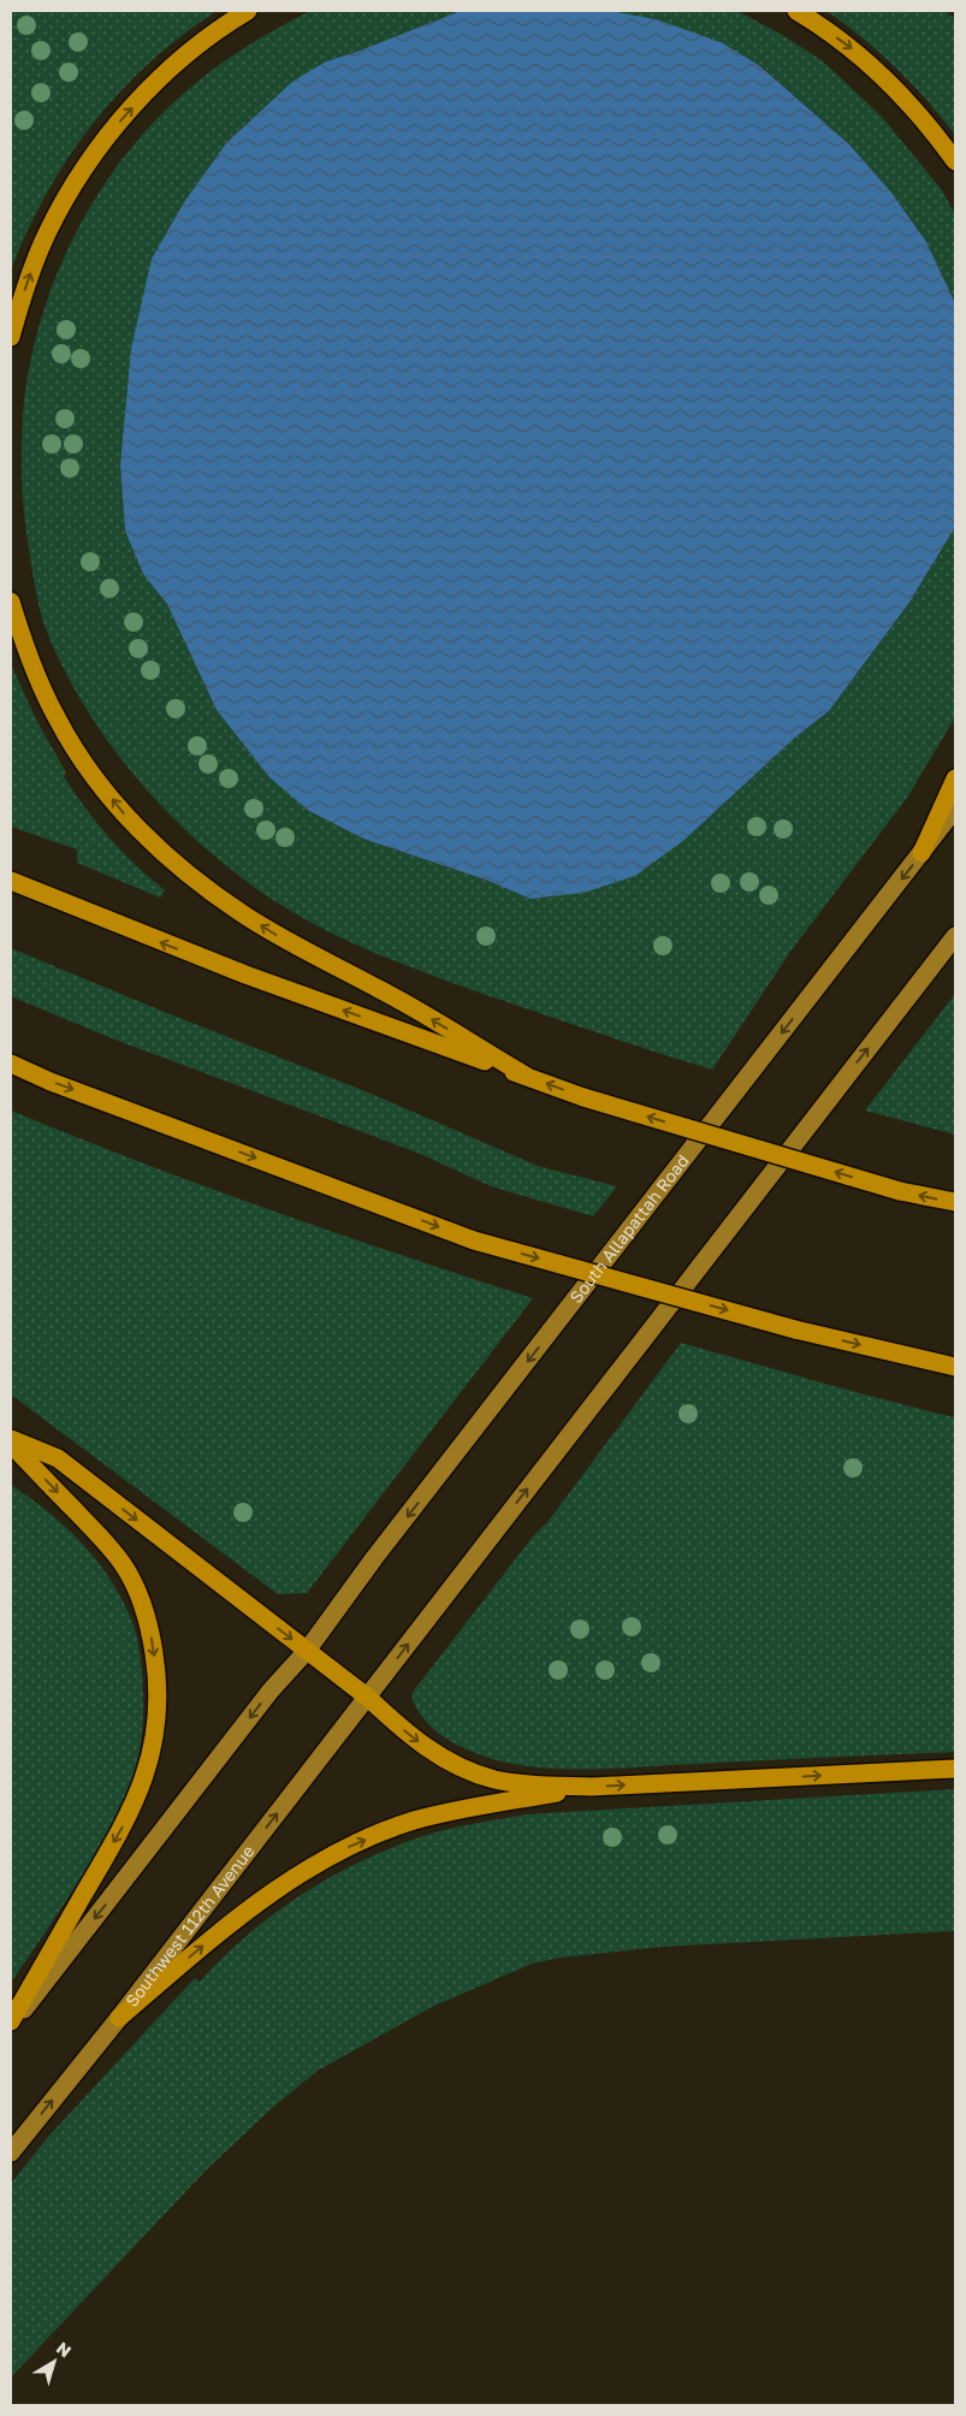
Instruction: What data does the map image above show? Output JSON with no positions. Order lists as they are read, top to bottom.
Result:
{
  "streets": {
    "main road": ["South Allapattah Road", "Southwest 112th Avenue"]
  },
  "north": "top right"
}
